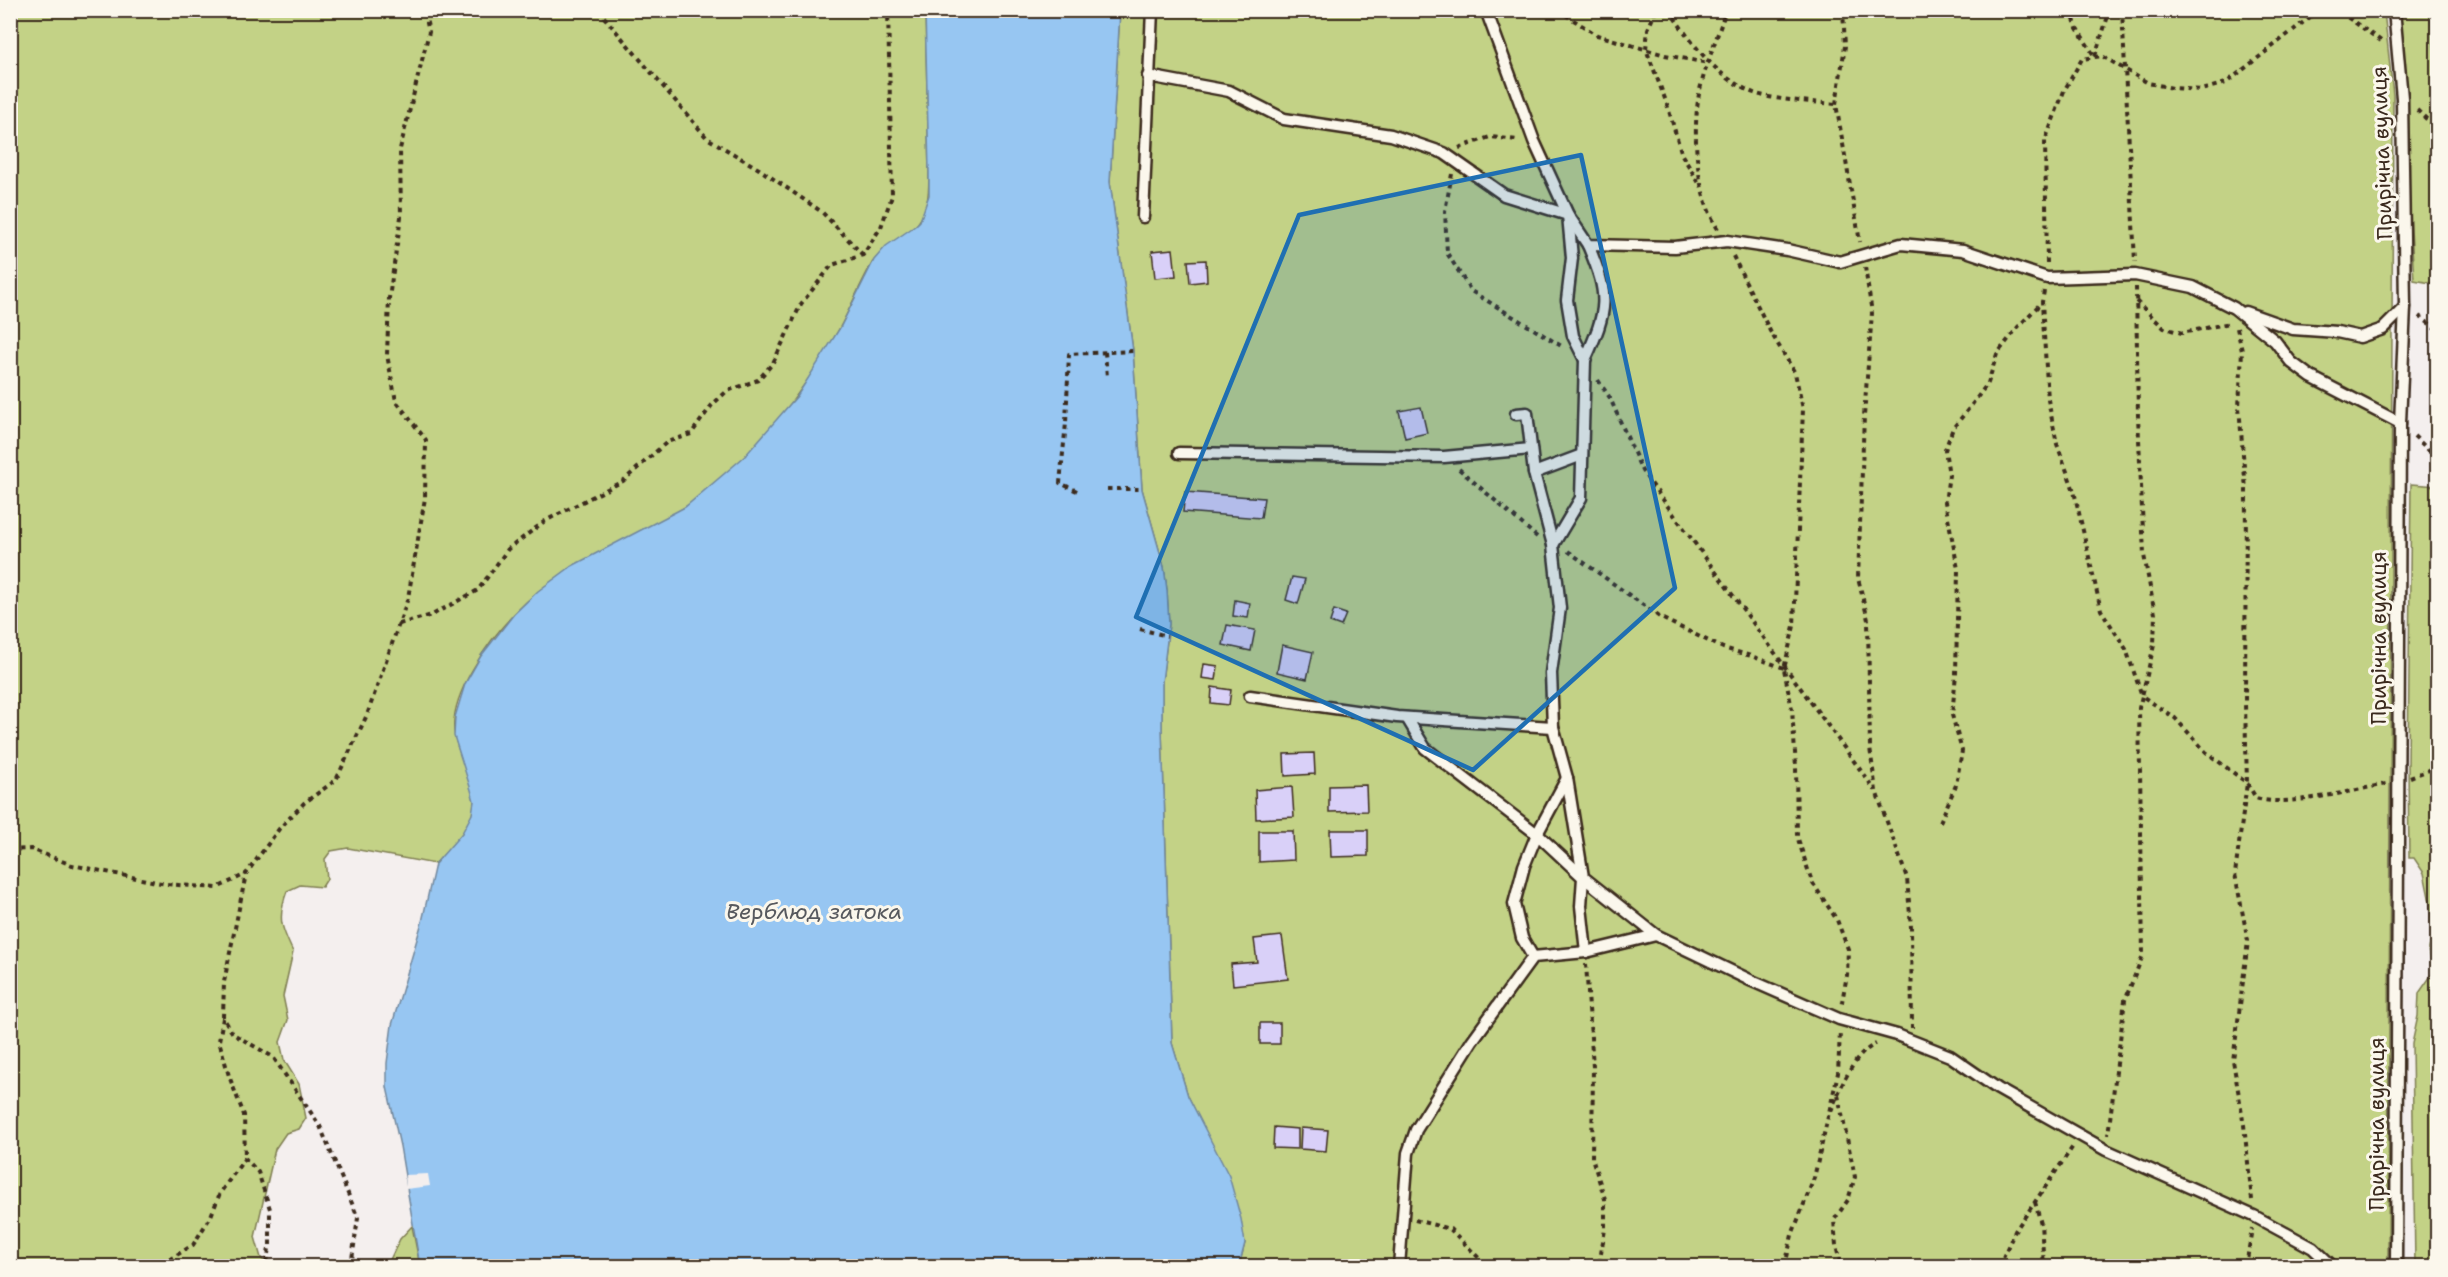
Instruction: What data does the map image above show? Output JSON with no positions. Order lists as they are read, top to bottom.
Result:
{
  "streets": {
    "lane": ["Прирічна вулиця"]
  },
  "water": ["Верблюд затока"]
}
